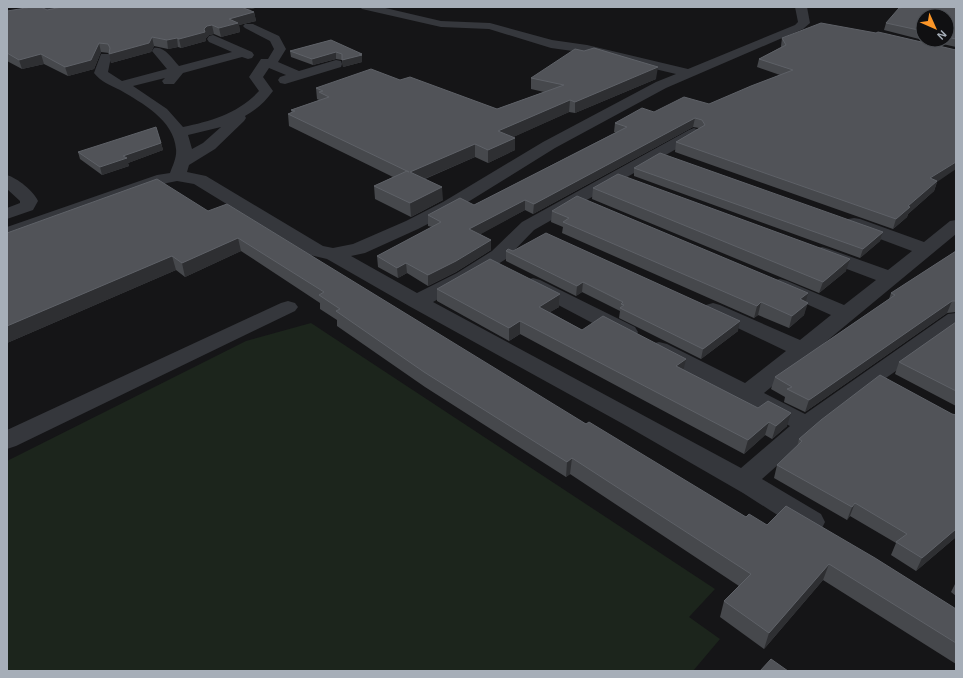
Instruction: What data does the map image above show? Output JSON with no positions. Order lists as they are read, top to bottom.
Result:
{
  "north": "bottom right"
}
